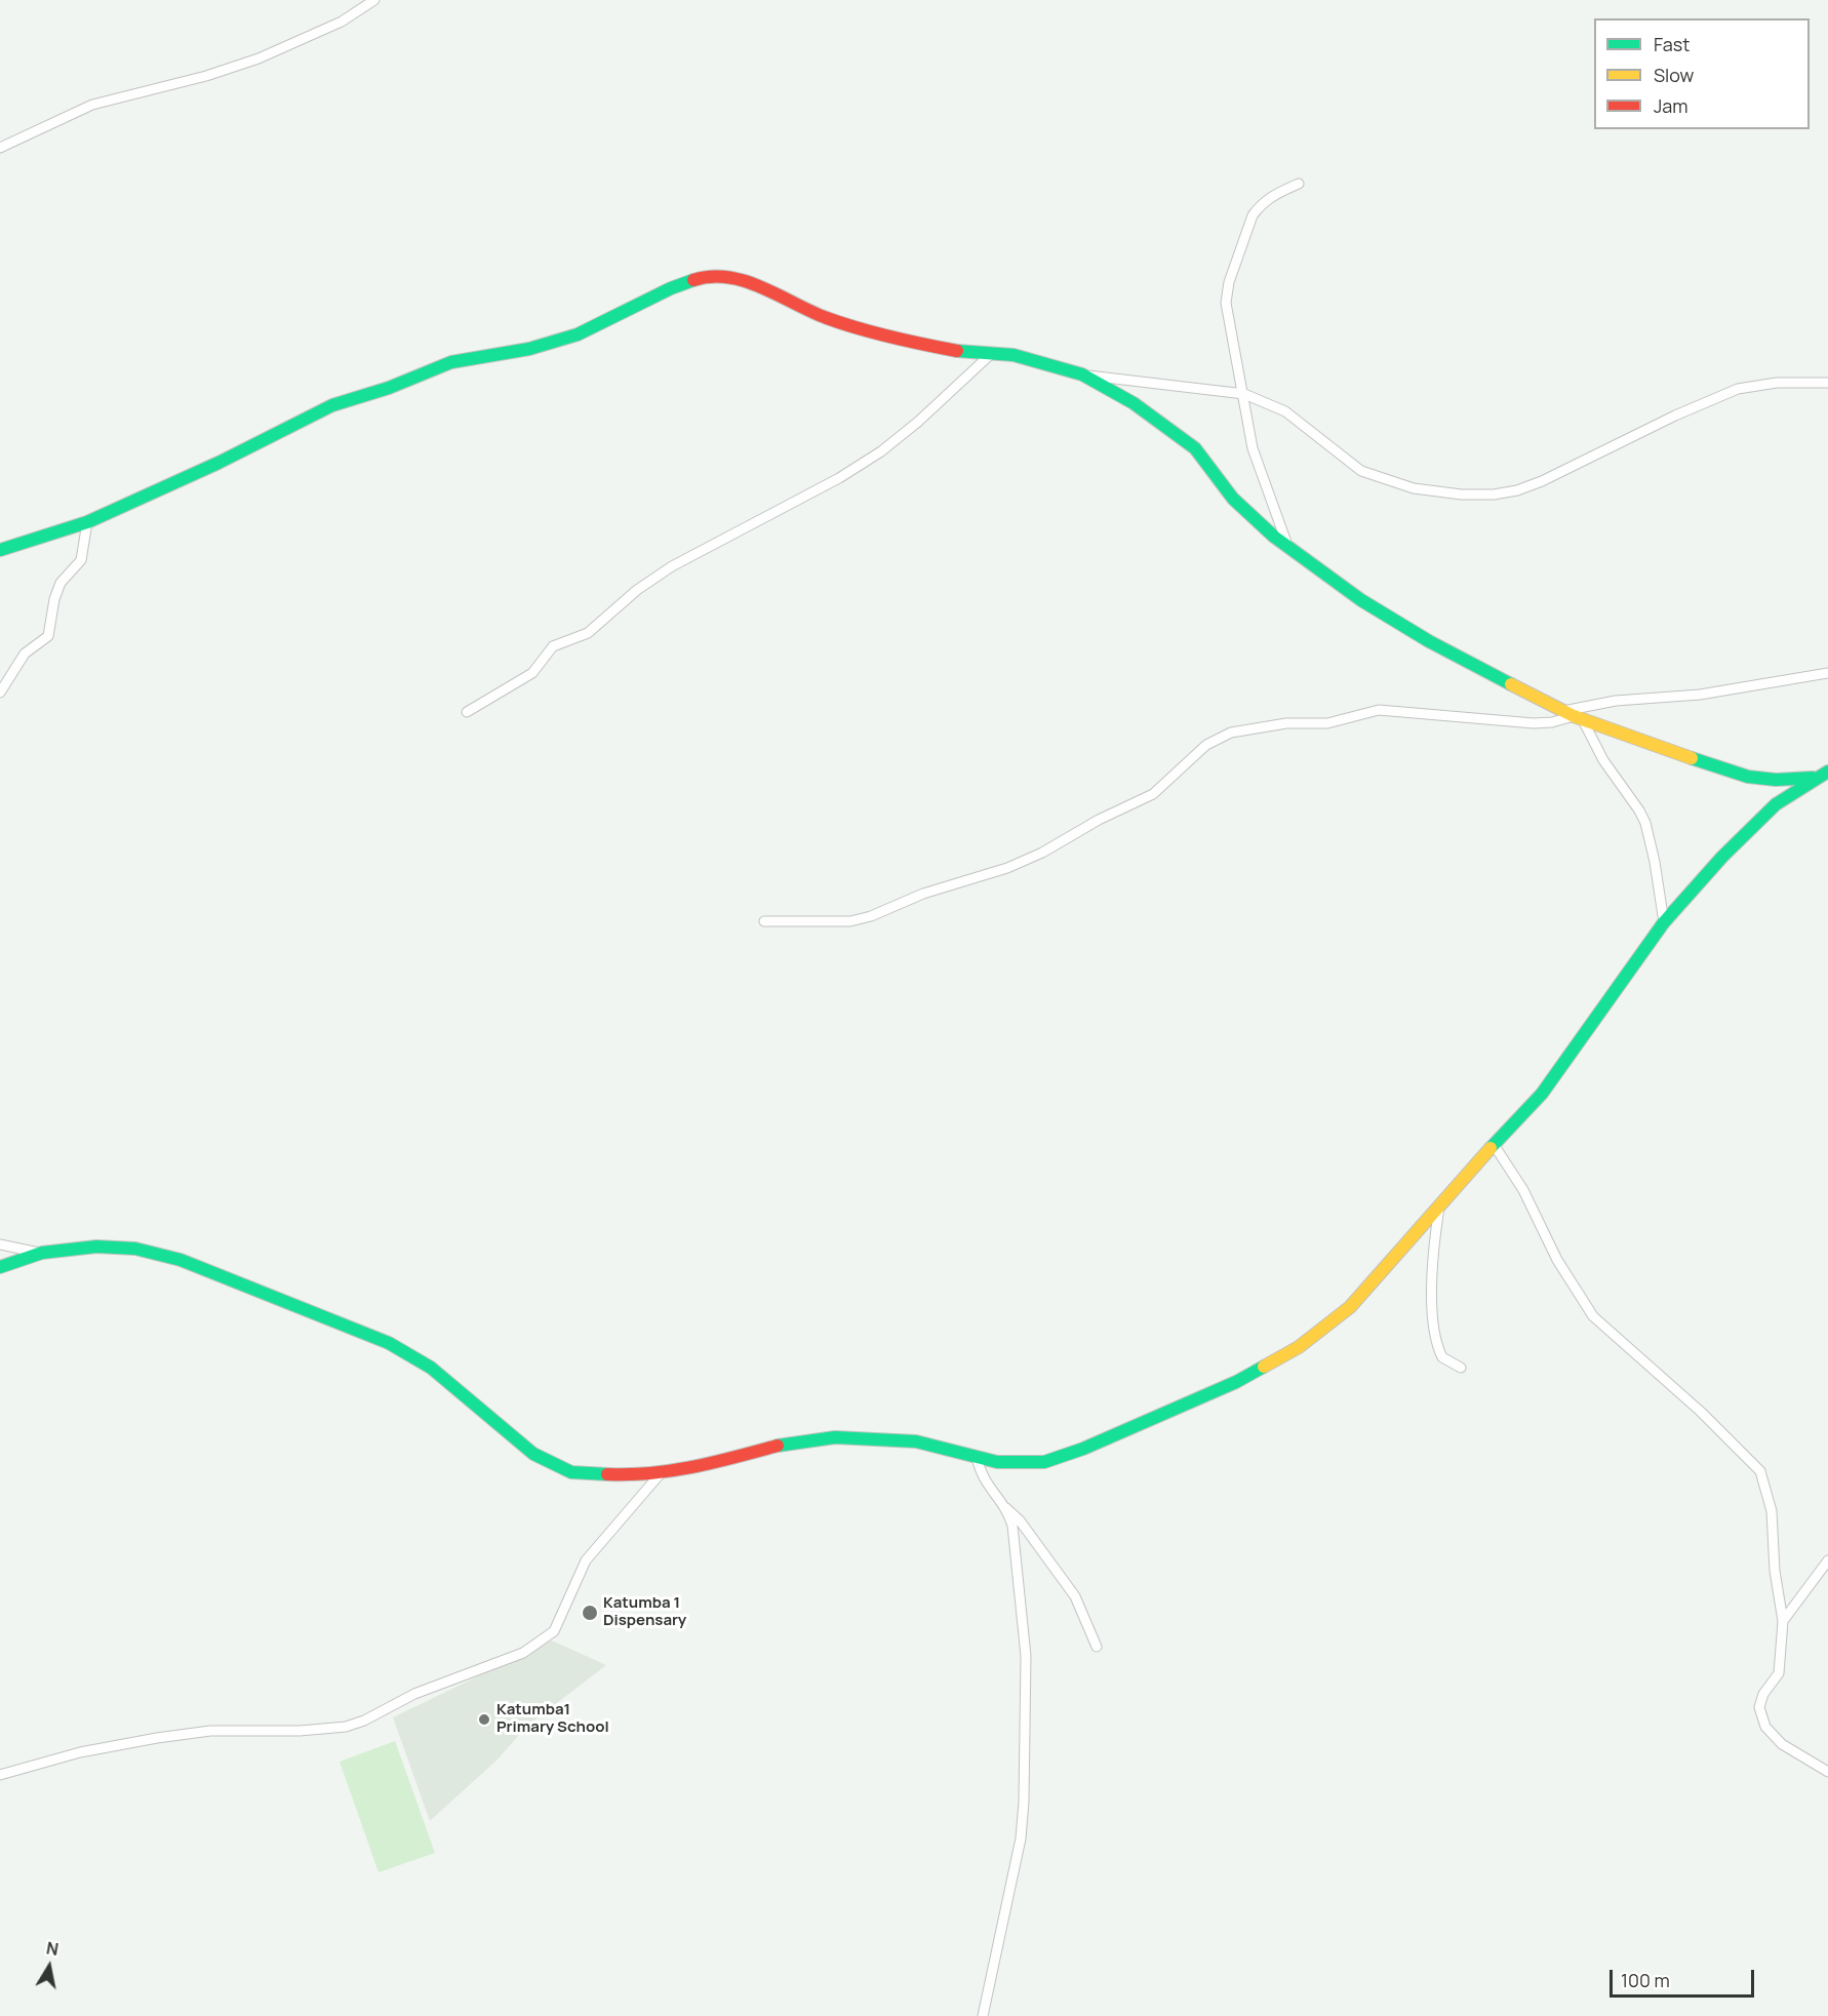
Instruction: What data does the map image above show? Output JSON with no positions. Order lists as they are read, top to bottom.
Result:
{
  "places": ["Katumba 1 Dispensary", "Katumba1 Primary School"],
  "legend": ["Fast", "Slow", "Jam"],
  "scale_bar": "100 m",
  "north": "top"
}
